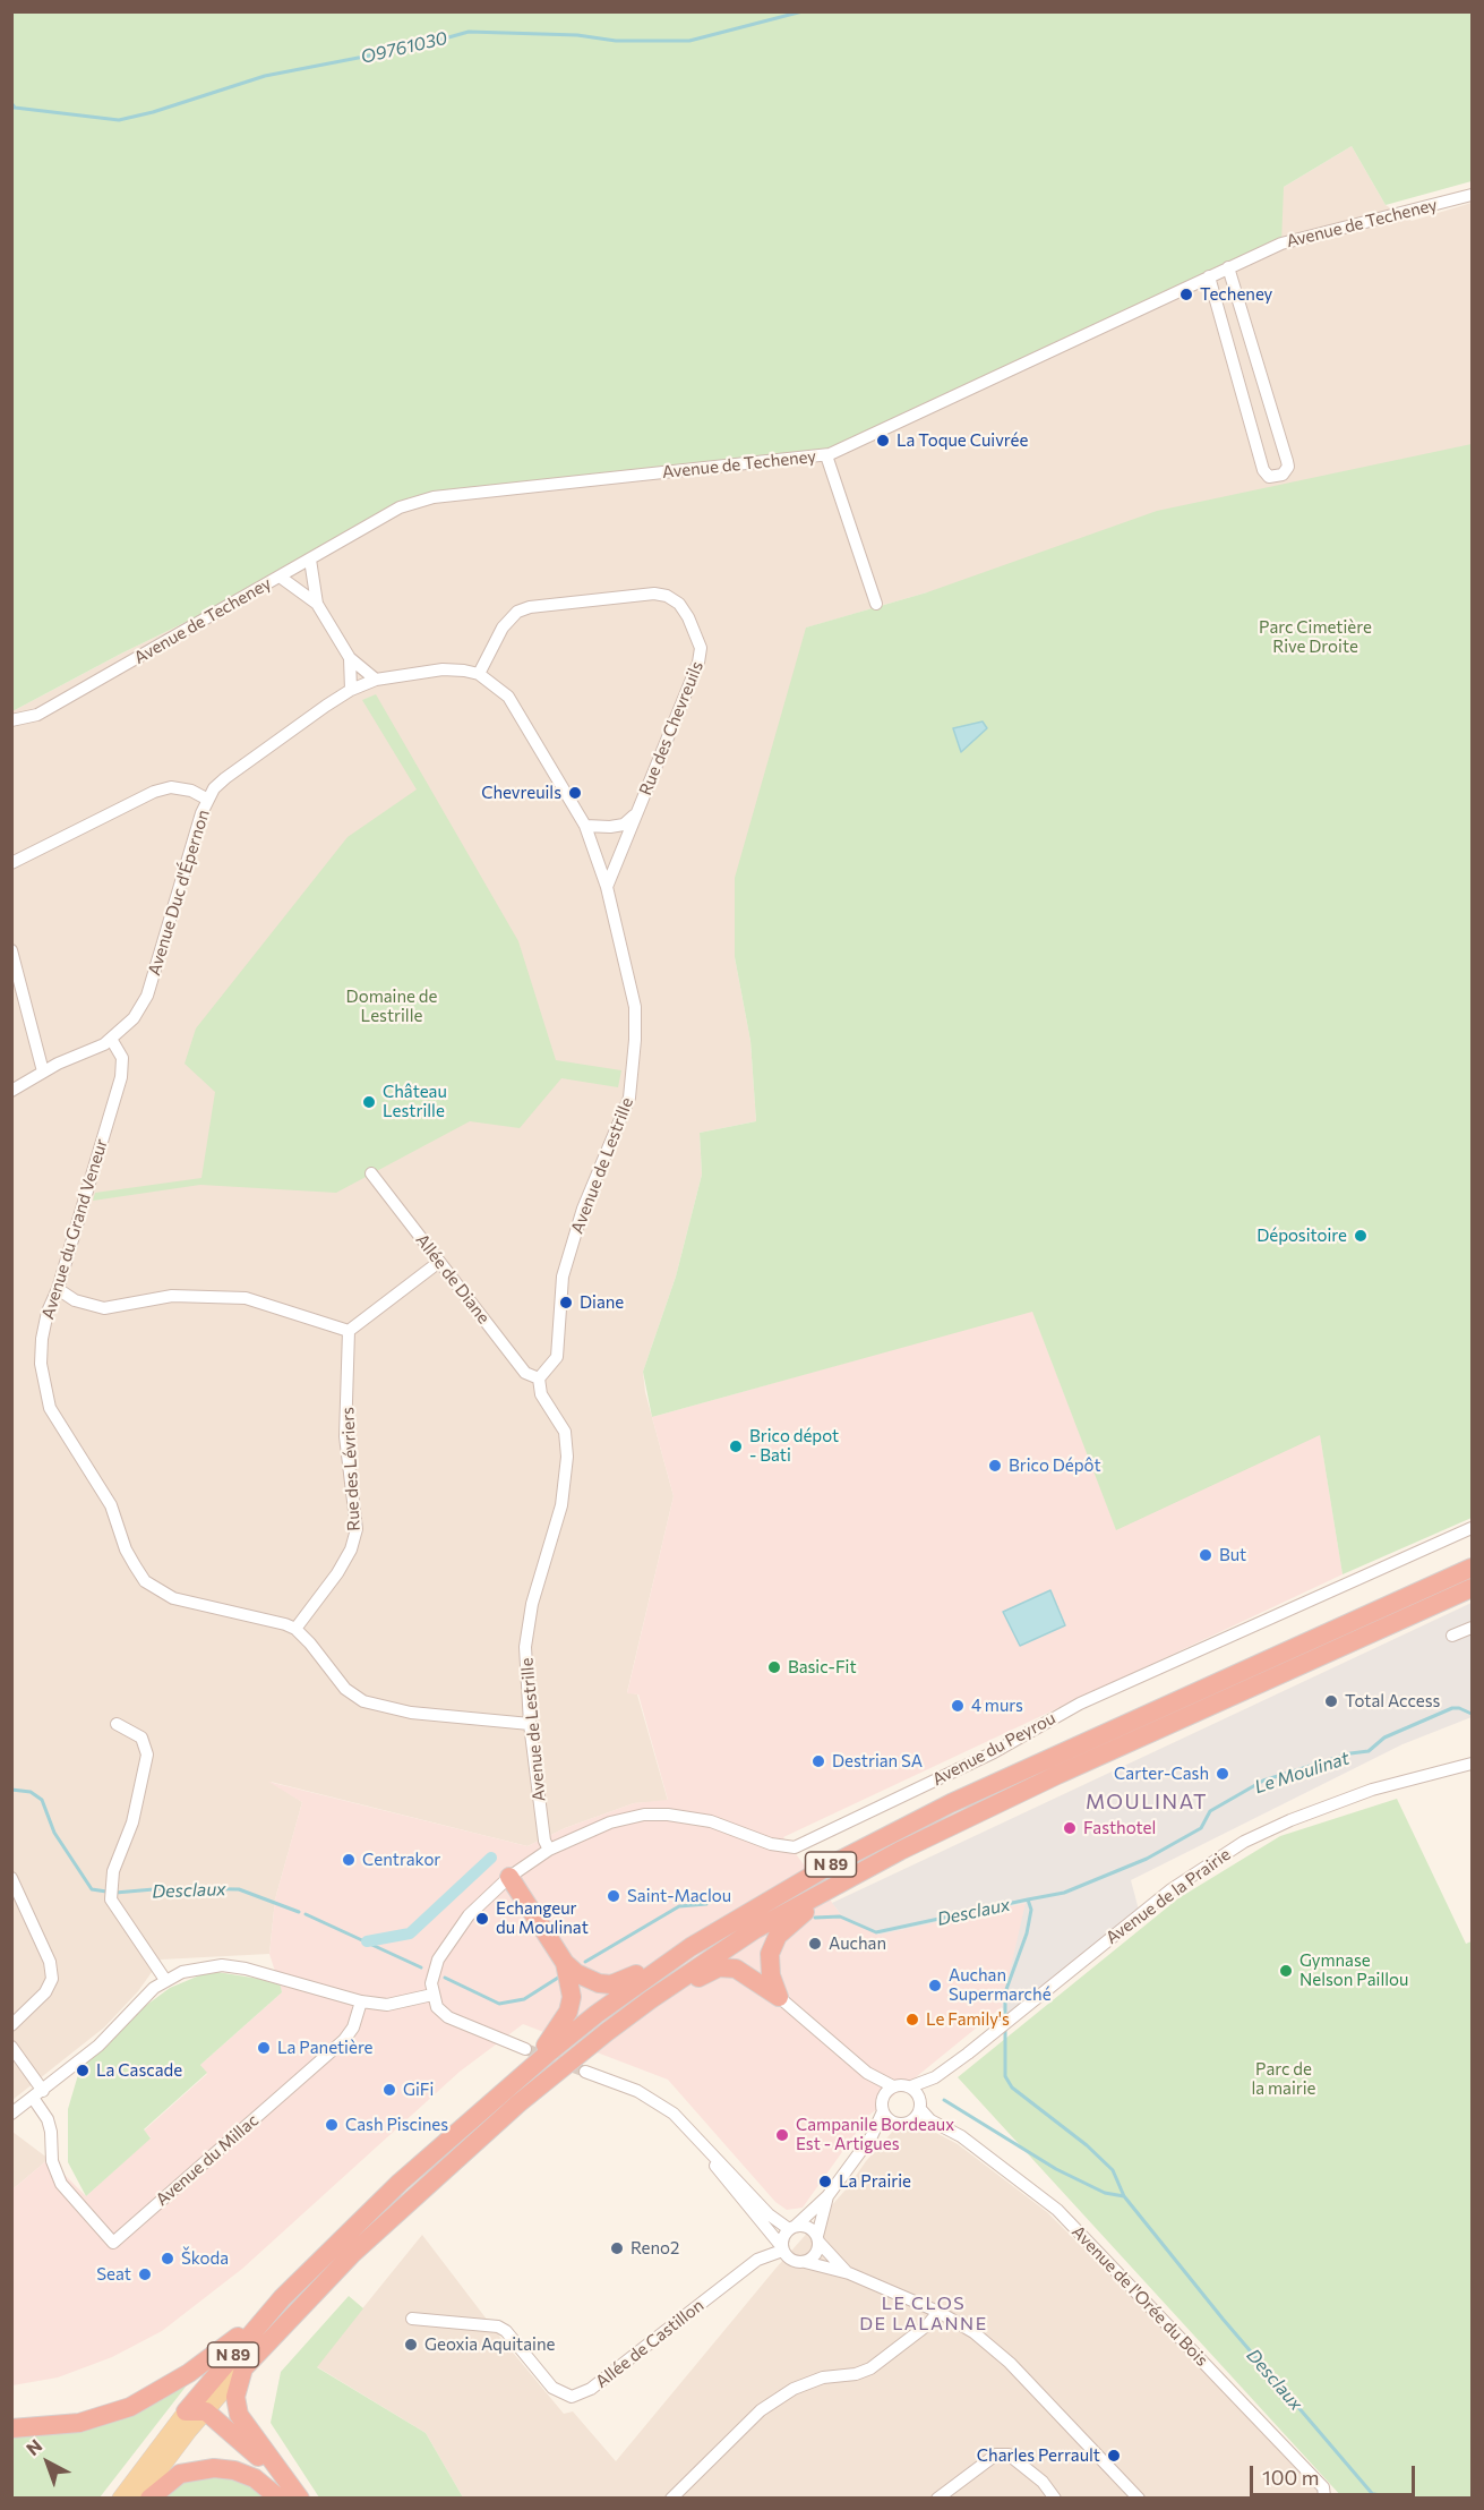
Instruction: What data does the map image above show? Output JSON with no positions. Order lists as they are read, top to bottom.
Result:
{
  "streets": {
    "highway": ["N 89"],
    "street": [
      "Avenue de Techeney",
      "Rue des Chevreuils",
      "Avenue Duc d'Épernon",
      "Avenue de Lestrille",
      "Avenue du Grand Veneur",
      "Allée de Diane",
      "Rue des Lévriers",
      "Avenue du Peyrou",
      "Avenue de la Prairie",
      "Avenue du Millac",
      "Avenue de l'Orée du Bois",
      "Allée de Castillon"
    ]
  },
  "crossings": [
    ["Rue des Chevreuils", "Avenue de Lestrille"],
    ["Avenue Duc d'Épernon", "Avenue du Grand Veneur"],
    ["Avenue de Lestrille", "Allée de Diane"],
    ["Avenue de Lestrille", "Avenue du Peyrou"],
    ["Avenue du Grand Veneur", "Rue des Lévriers"]
  ],
  "districts": ["MOULINAT", "LE CLOS DE LALANNE"],
  "water": ["O9761030", "Le Moulinat", "Desclaux"],
  "parks": ["Parc Cimetière Rive Droite", "Domaine de Lestrille", "Parc de la mairie"],
  "places": [
    "Techeney",
    "La Toque Cuivrée",
    "Chevreuils",
    "Château Lestrille",
    "Dépositoire",
    "Diane",
    "Brico dépot - Bati",
    "Brico Dépôt",
    "But",
    "Basic-Fit",
    "Total Access",
    "4 murs",
    "Destrian SA",
    "Carter-Cash",
    "Fasthotel",
    "Centrakor",
    "Saint-Maclou",
    "Echangeur du Moulinat",
    "Auchan",
    "Gymnase Nelson Paillou",
    "Auchan Supermarché",
    "Le Family's",
    "La Panetière",
    "La Cascade",
    "GiFi",
    "Cash Piscines",
    "Campanile Bordeaux Est - Artigues",
    "La Prairie",
    "Reno2",
    "Škoda",
    "Seat",
    "Geoxia Aquitaine",
    "Charles Perrault"
  ],
  "scale_bar": "100 m",
  "north": "top left"
}
